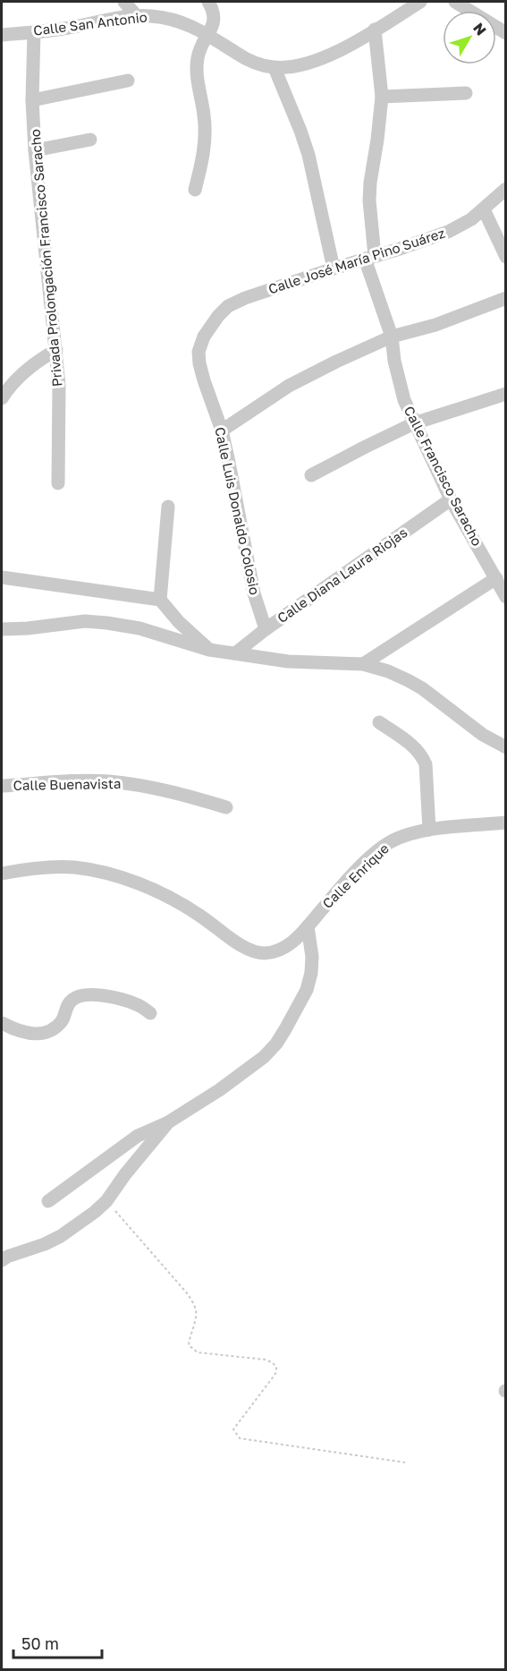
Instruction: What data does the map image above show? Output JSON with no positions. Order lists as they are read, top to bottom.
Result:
{
  "streets": {
    "street": [
      "Calle San Antonio",
      "Privada Prolongación Francisco Saracho",
      "Calle José María Pino Suárez",
      "Calle Francisco Saracho",
      "Calle Luis Donaldo Colosio",
      "Calle Diana Laura Riojas",
      "Calle Buenavista",
      "Calle Enrique"
    ]
  },
  "crossings": [
    ["Calle San Antonio", "Privada Prolongación Francisco Saracho"],
    ["Calle José María Pino Suárez", "Calle Francisco Saracho"],
    ["Calle José María Pino Suárez", "Calle Luis Donaldo Colosio"],
    ["Calle Francisco Saracho", "Calle Diana Laura Riojas"],
    ["Calle Luis Donaldo Colosio", "Calle Diana Laura Riojas"]
  ],
  "scale_bar": "50 m",
  "north": "top right"
}
